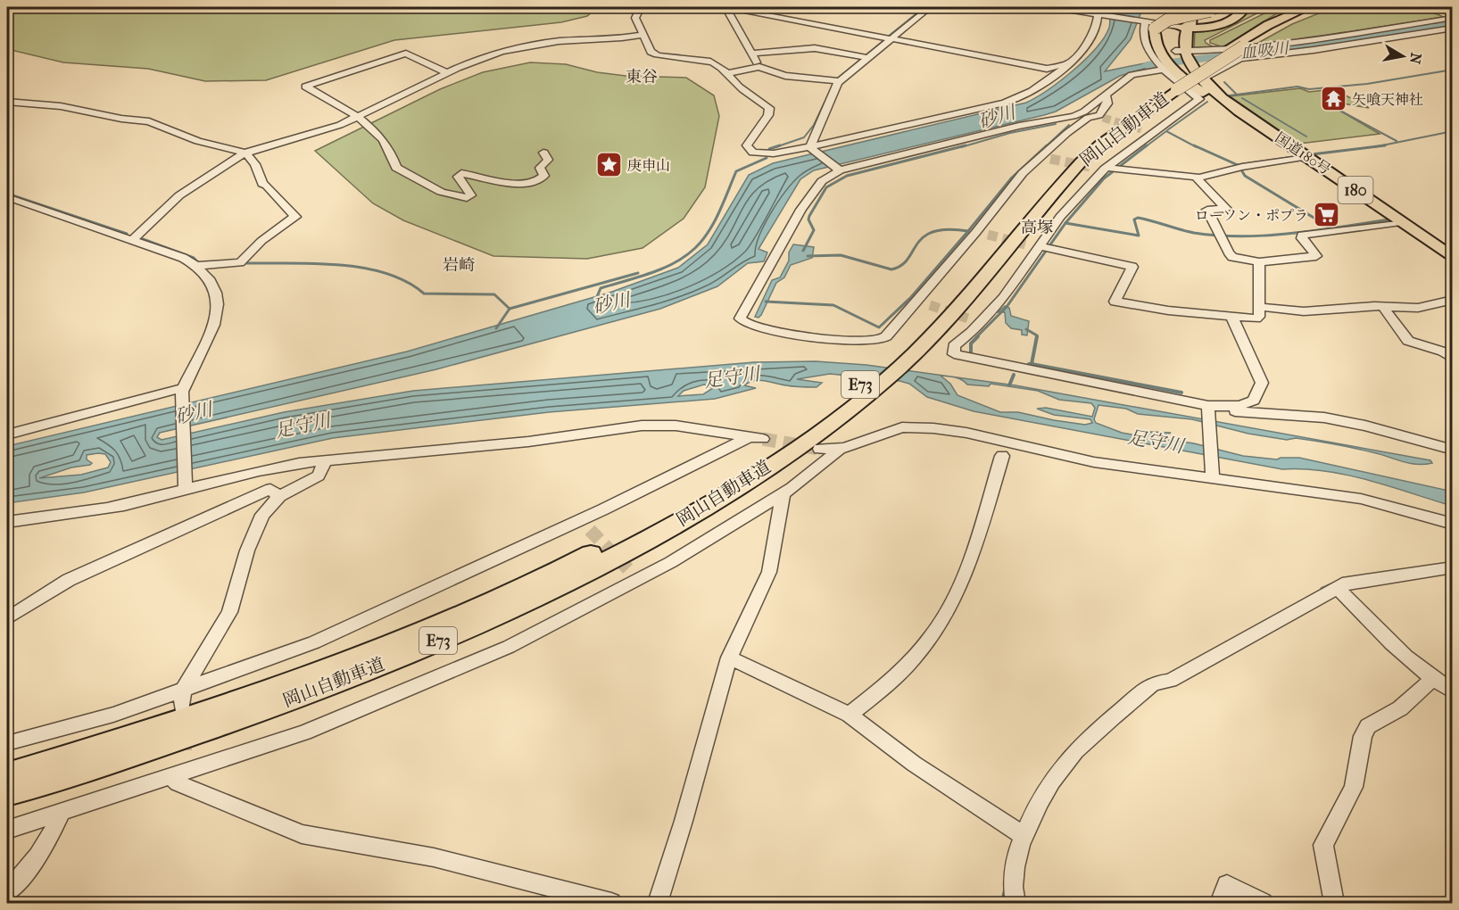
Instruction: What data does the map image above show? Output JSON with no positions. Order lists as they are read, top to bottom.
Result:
{
  "streets": {
    "highway": [
      "岡山自動車道",
      "国道180号",
      "180",
      "E73"
    ]
  },
  "crossings": [
    ["岡山自動車道", "国道180号"]
  ],
  "districts": ["東谷", "高塚", "岩崎"],
  "water": ["血吸川", "砂川", "足守川"],
  "places": {
    "temple": ["矢喰天神社"],
    "place": ["庚申山"],
    "supermarket": ["ローソン・ポプラ"]
  },
  "north": "right"
}
